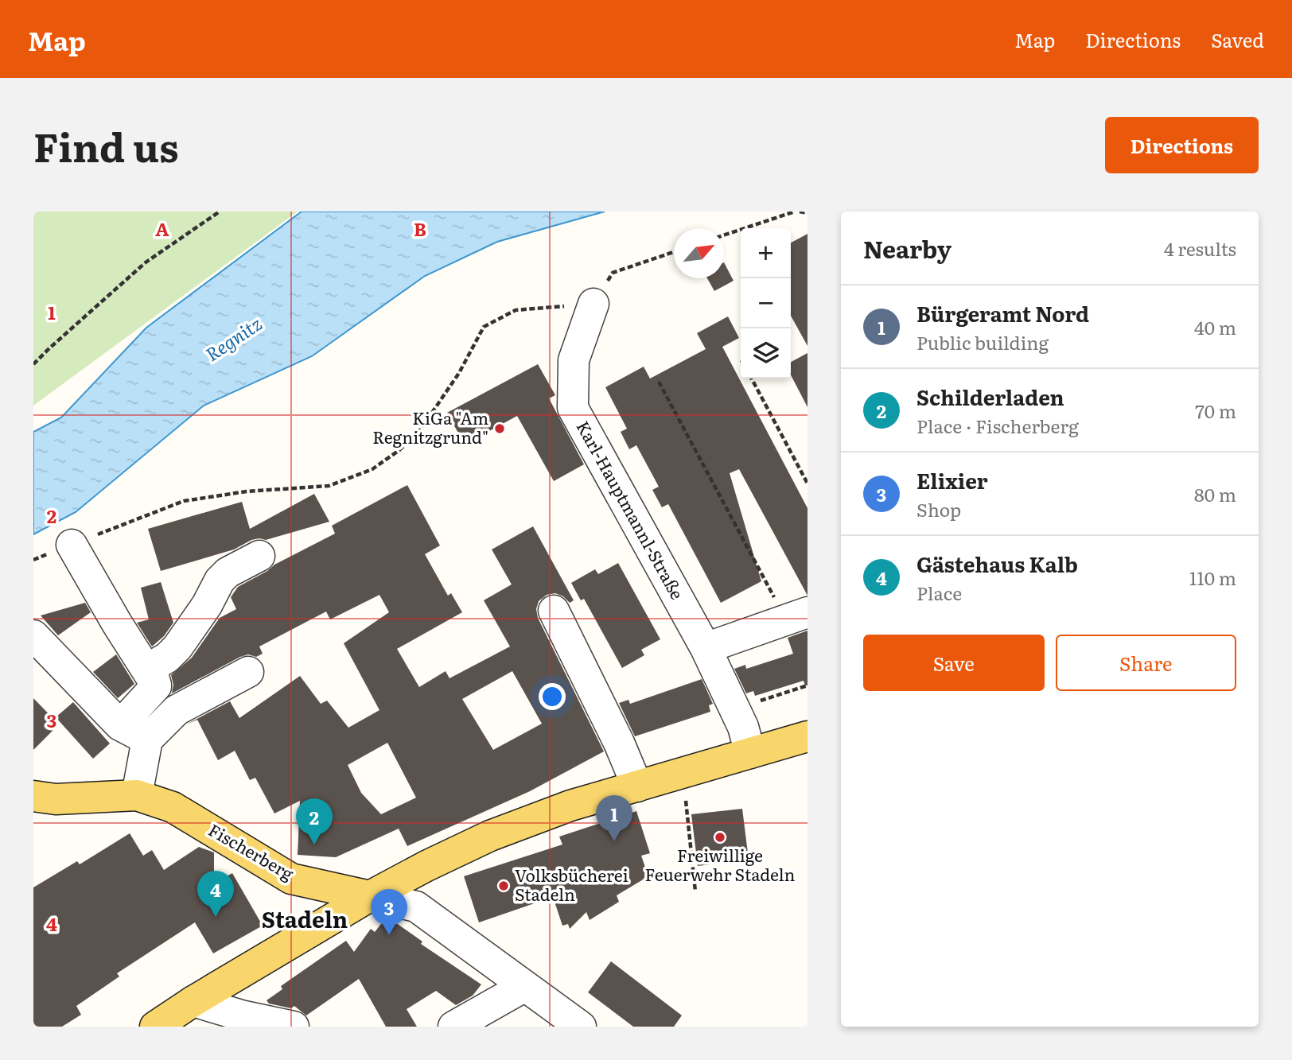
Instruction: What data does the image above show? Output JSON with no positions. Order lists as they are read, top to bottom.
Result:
{
  "streets": {
    "main road": ["Fischerberg"],
    "street": ["Karl-Hauptmannl-Straße"]
  },
  "districts": ["Stadeln"],
  "water": ["Regnitz"],
  "places": ["KiGa \"Am Regnitzgrund\"", "Freiwillige Feuerwehr Stadeln", "Volksbücherei Stadeln"],
  "north": "top right",
  "page": {
    "header": "Map",
    "nav": ["Map", "Directions", "Saved"],
    "title": "Find us",
    "buttons": [
      "Directions",
      ["Save", "Share"]
    ],
    "heading": ["Nearby", "4 results"],
    "map_buttons": ["+", "−"],
    "list": [
      {
        "mark": "1",
        "name": "Bürgeramt Nord",
        "note": "Public building",
        "value": "40 m"
      },
      {
        "mark": "2",
        "name": "Schilderladen",
        "note": "Place · Fischerberg",
        "value": "70 m"
      },
      {
        "mark": "3",
        "name": "Elixier",
        "note": "Shop",
        "value": "80 m"
      },
      {
        "mark": "4",
        "name": "Gästehaus Kalb",
        "note": "Place",
        "value": "110 m"
      }
    ],
    "pins": [
      "1",
      "2",
      "4",
      "3"
    ]
  },
  "grid": {
    "columns": ["A", "B"],
    "rows": [
      "1",
      "2",
      "3",
      "4"
    ]
  }
}
